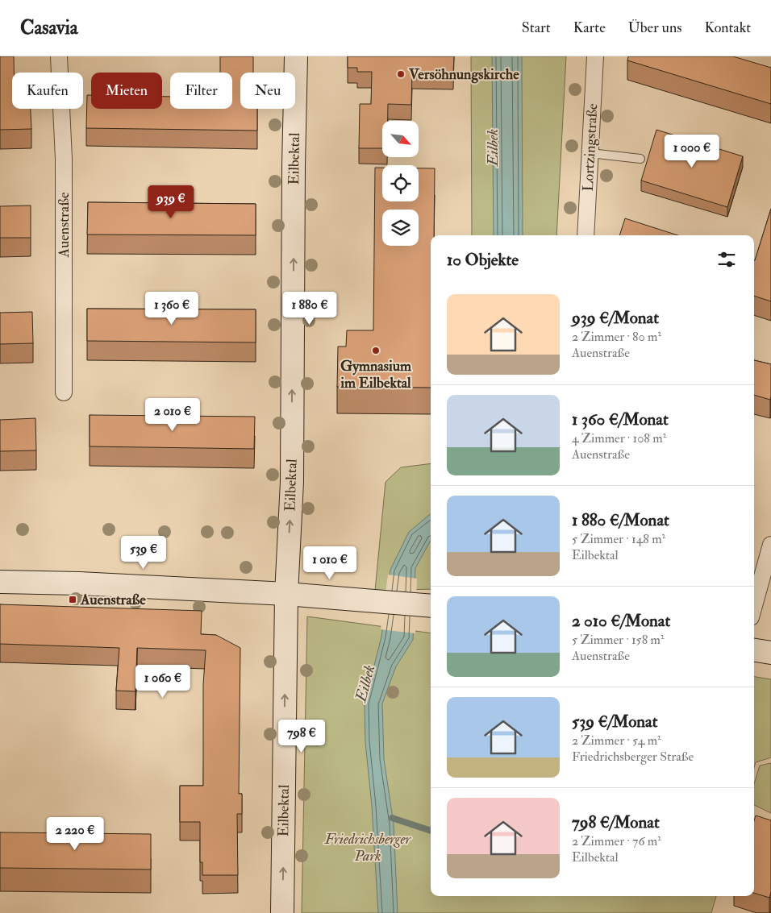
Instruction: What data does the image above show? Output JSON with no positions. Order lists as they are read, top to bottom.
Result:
{
  "streets": {
    "street": ["Lortzingstraße", "Eilbektal", "Auenstraße"]
  },
  "one_way": ["Eilbektal"],
  "water": ["Eilbek"],
  "parks": ["Friedrichsberger Park"],
  "places": {
    "other": ["Versöhnungskirche", "Gymnasium im Eilbektal"],
    "transit": ["Auenstraße"]
  },
  "north": "bottom right",
  "page": {
    "header": "Casavia",
    "nav": [
      "Start",
      "Karte",
      "Über uns",
      "Kontakt"
    ],
    "chip": [
      "Kaufen",
      "Mieten",
      "Filter",
      "Neu"
    ],
    "price": [
      "1 000 €",
      "939 €",
      "1 360 €",
      "1 880 €",
      "2 010 €",
      "539 €",
      "1 010 €",
      "1 060 €",
      "798 €",
      "2 220 €"
    ],
    "heading": "10 Objekte",
    "list": [
      {
        "name": "939 €/Monat",
        "note": "2 Zimmer · 80 m² · Auenstraße"
      },
      {
        "name": "1 360 €/Monat",
        "note": "4 Zimmer · 108 m² · Auenstraße"
      },
      {
        "name": "1 880 €/Monat",
        "note": "5 Zimmer · 148 m² · Eilbektal"
      },
      {
        "name": "2 010 €/Monat",
        "note": "5 Zimmer · 158 m² · Auenstraße"
      },
      {
        "name": "539 €/Monat",
        "note": "2 Zimmer · 54 m² · Friedrichsberger Straße"
      },
      {
        "name": "798 €/Monat",
        "note": "2 Zimmer · 76 m² · Eilbektal"
      }
    ]
  }
}
